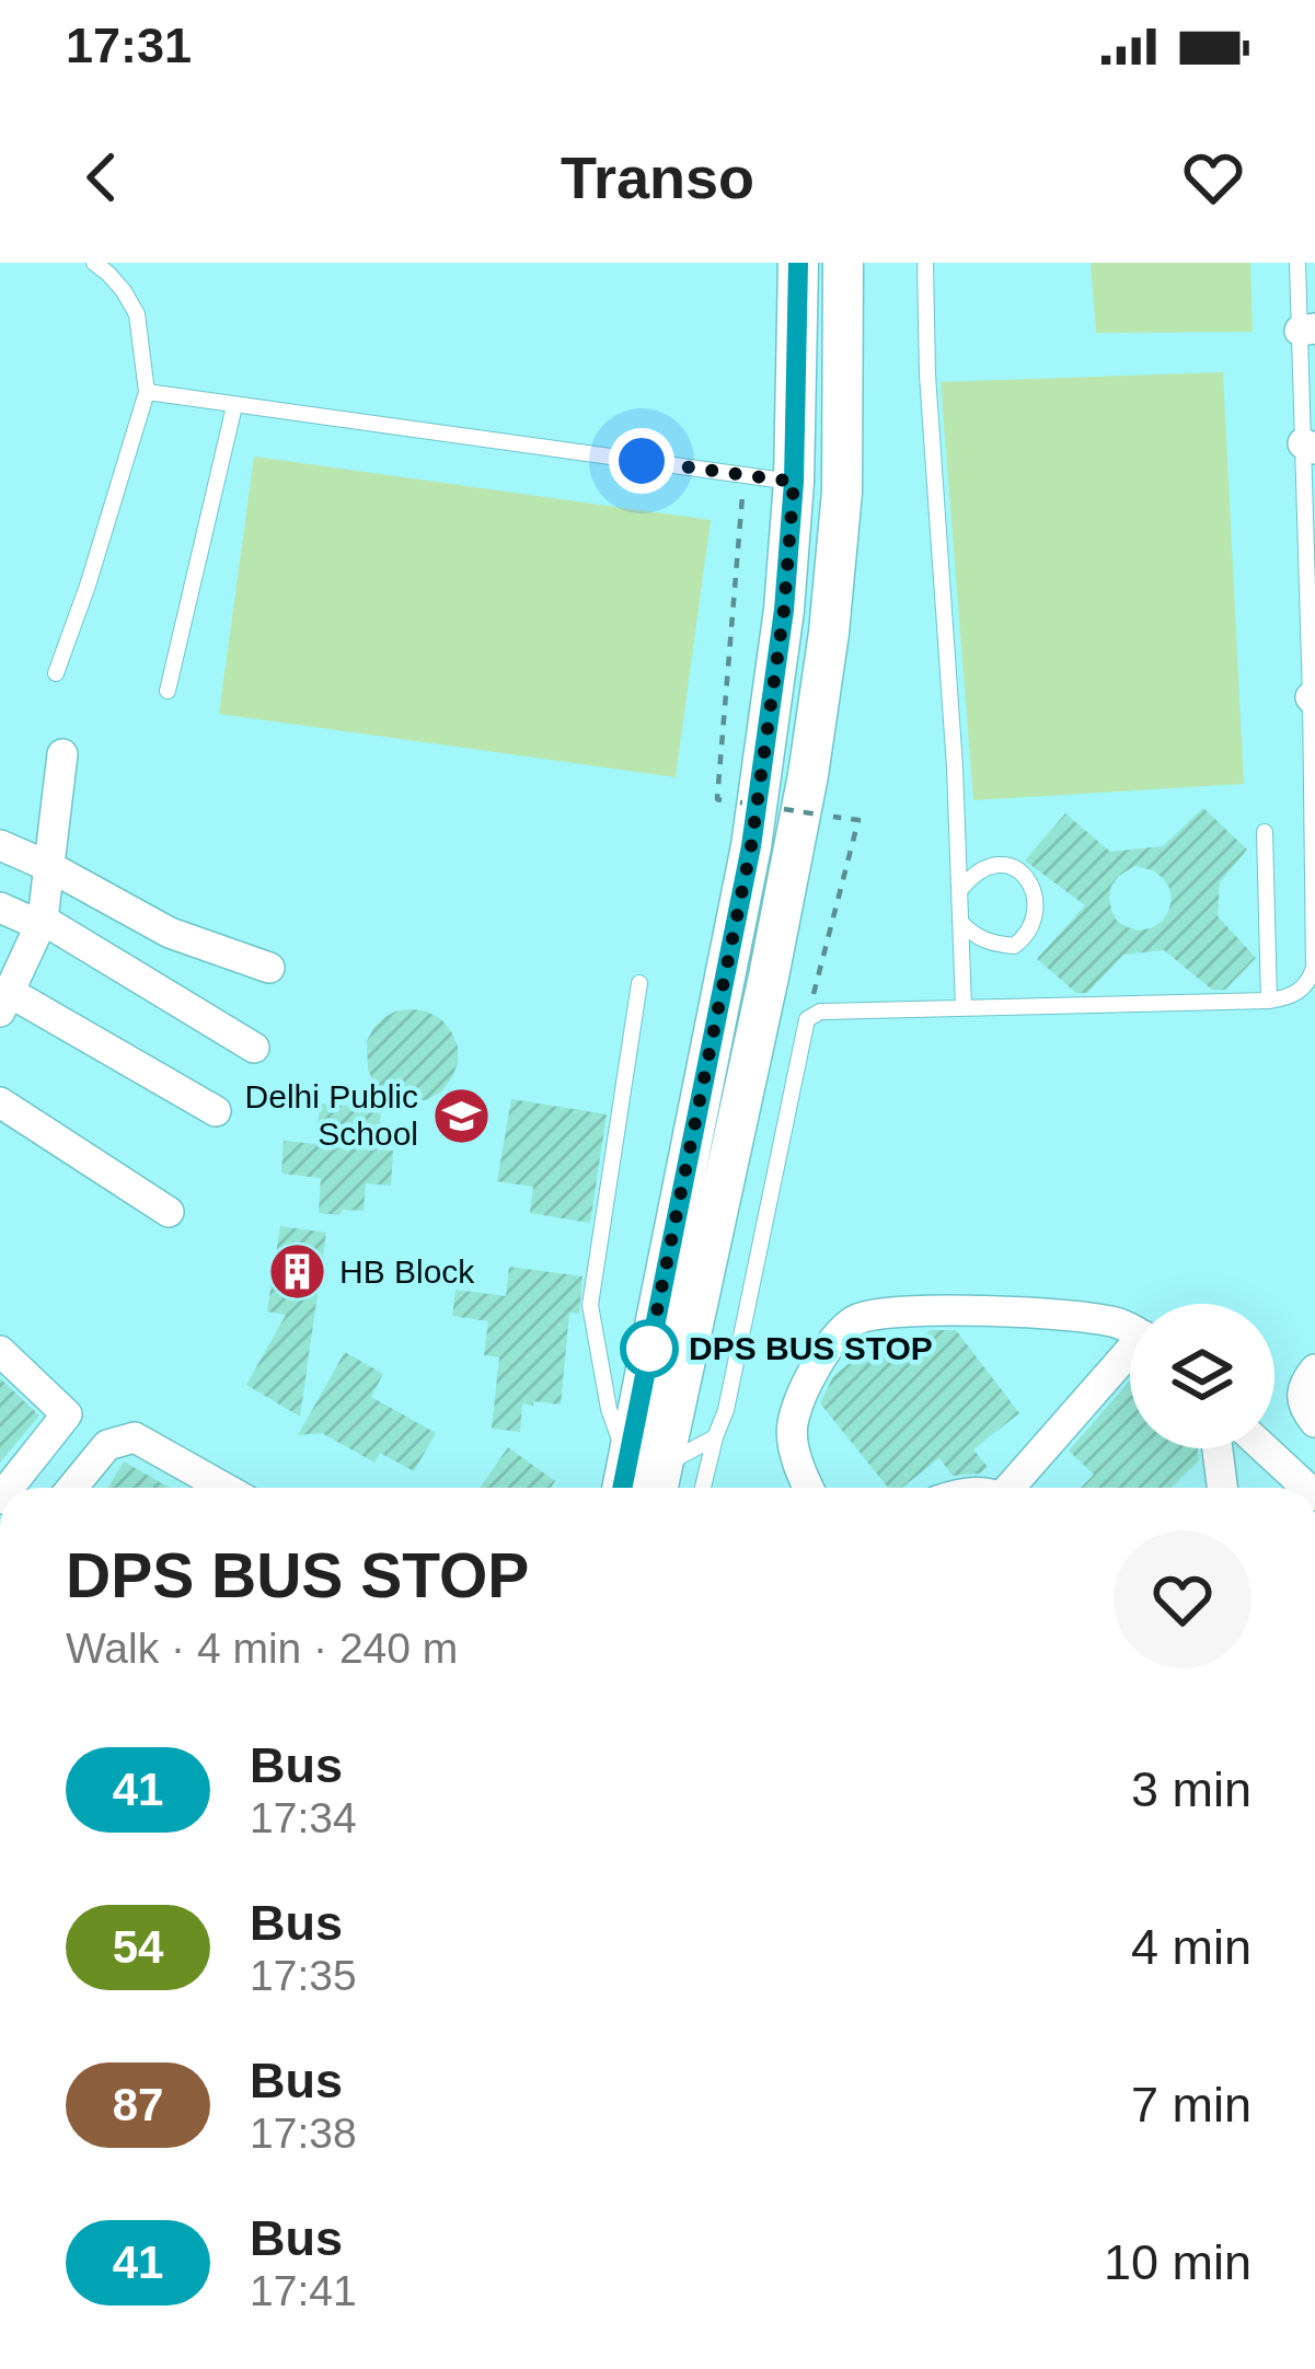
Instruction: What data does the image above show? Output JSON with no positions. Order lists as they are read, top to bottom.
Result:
{
  "places": {
    "school or university": ["Delhi Public School"],
    "building": ["HB Block"],
    "other": ["DPS BUS STOP"]
  },
  "lines": ["bus line 41"],
  "page": {
    "status": "17:31",
    "header": "Transo",
    "heading": ["DPS BUS STOP", "Walk · 4 min · 240 m"],
    "list": [
      {
        "mark": "41",
        "name": "Bus",
        "note": "17:34",
        "value": "3 min"
      },
      {
        "mark": "54",
        "name": "Bus",
        "note": "17:35",
        "value": "4 min"
      },
      {
        "mark": "87",
        "name": "Bus",
        "note": "17:38",
        "value": "7 min"
      },
      {
        "mark": "41",
        "name": "Bus",
        "note": "17:41",
        "value": "10 min"
      }
    ]
  }
}
